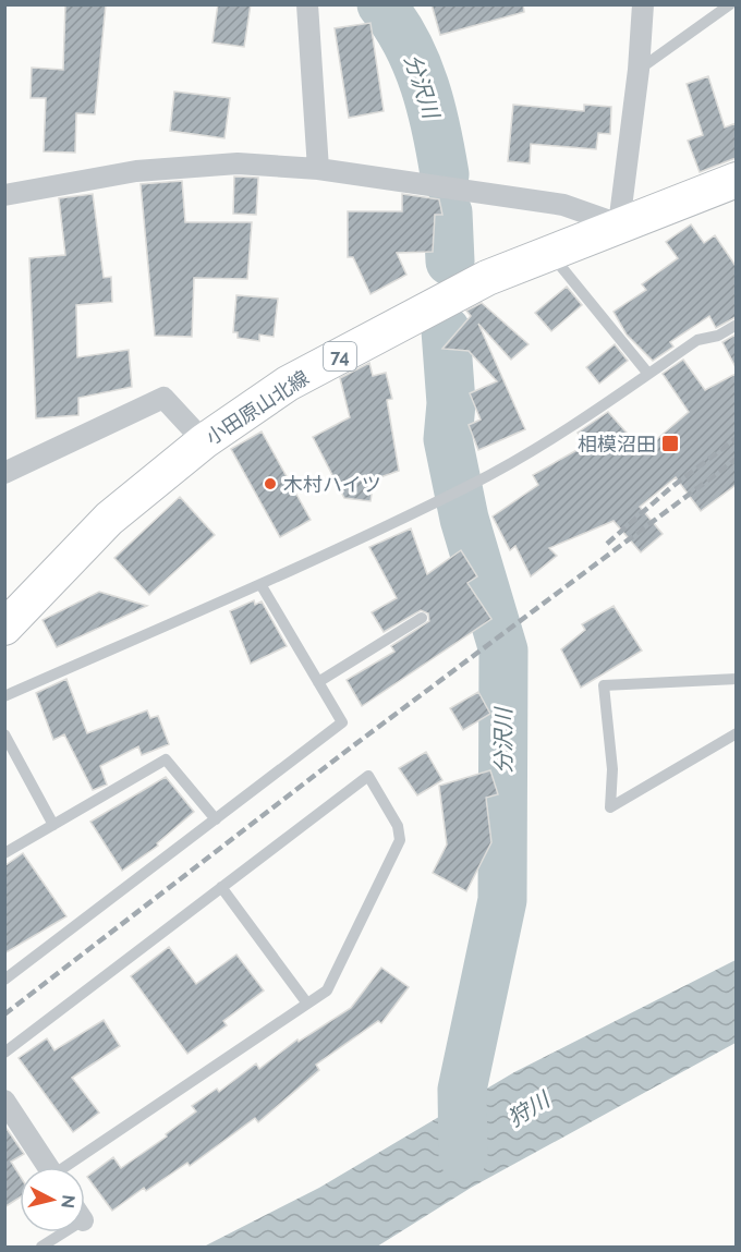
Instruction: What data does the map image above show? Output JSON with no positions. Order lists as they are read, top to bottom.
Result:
{
  "streets": {
    "main road": ["74", "小田原山北線"]
  },
  "water": ["分沢川", "狩川"],
  "places": {
    "transit": ["相模沼田"],
    "other": ["木村ハイツ"]
  },
  "north": "right"
}
